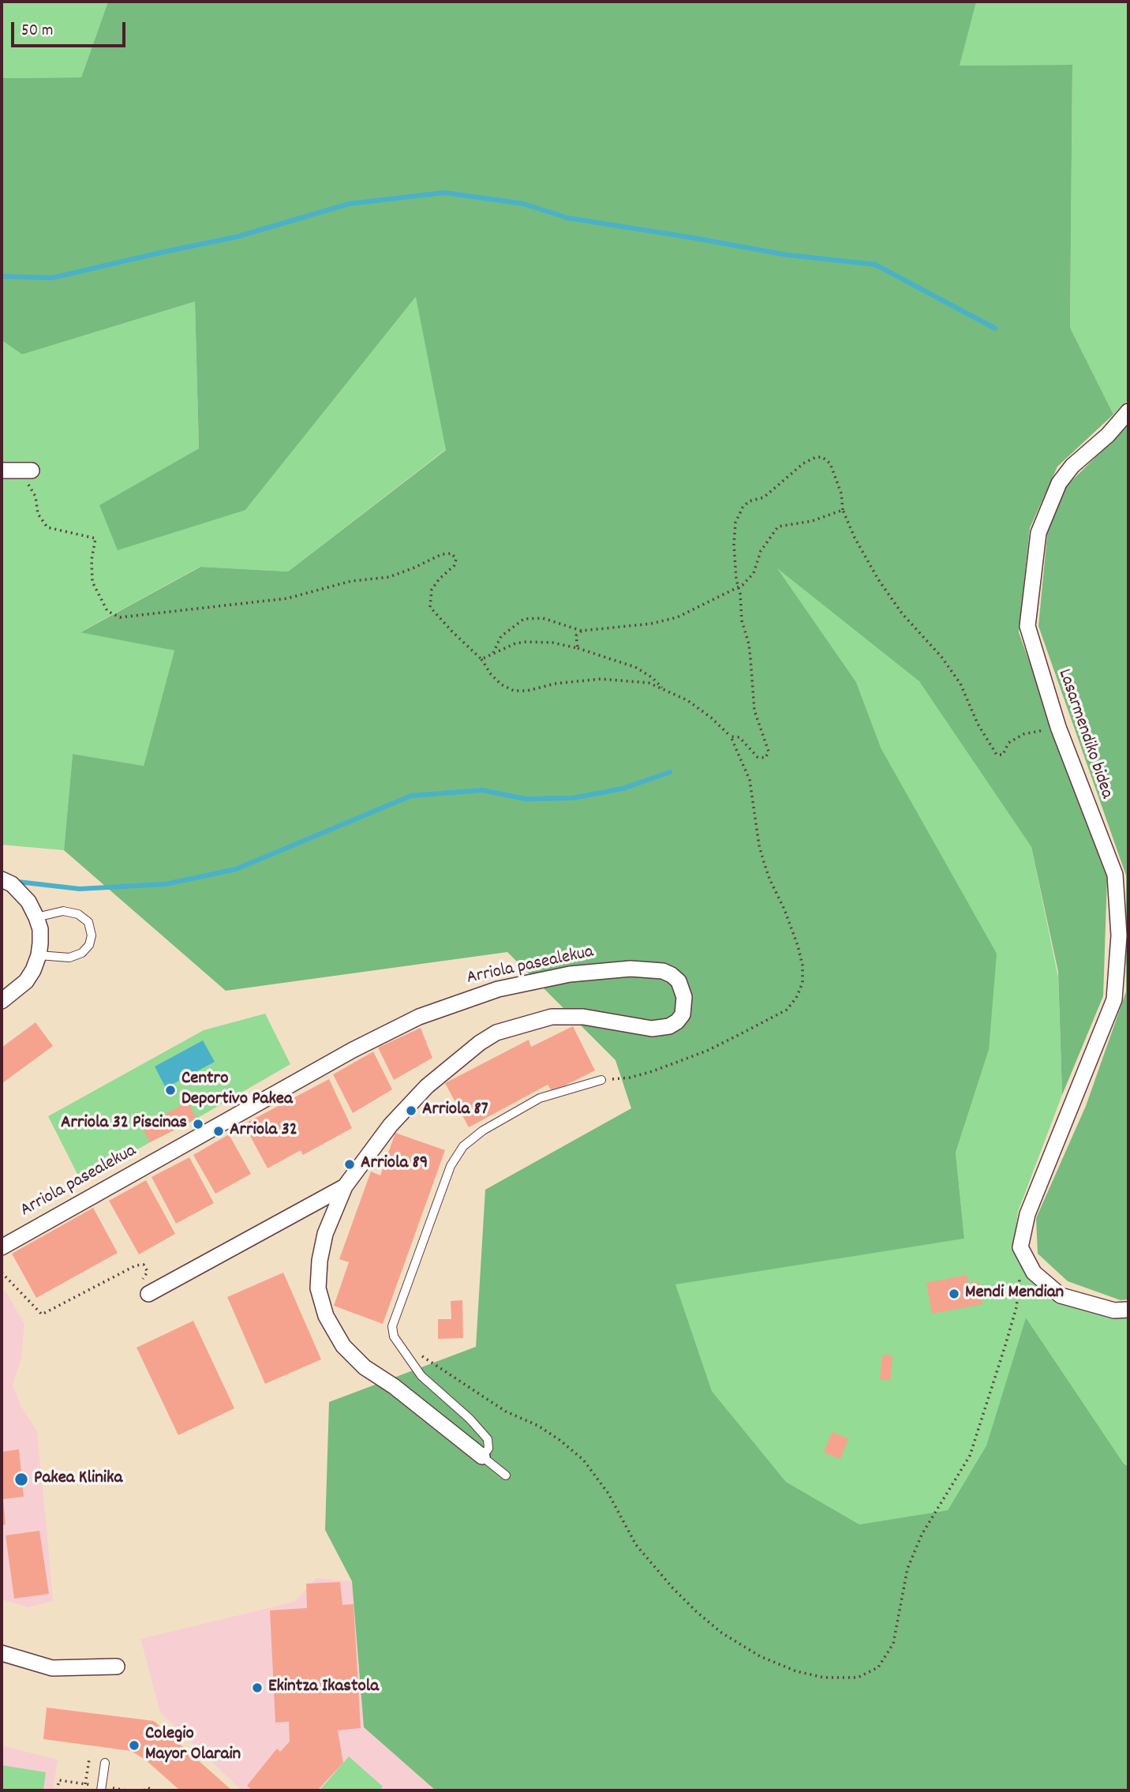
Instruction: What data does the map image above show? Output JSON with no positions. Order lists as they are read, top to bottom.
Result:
{
  "streets": {
    "street": ["Lasarmendiko bidea", "Arriola pasealekua"]
  },
  "places": [
    "Centro Deportivo Pakea",
    "Arriola 87",
    "Arriola 32 Piscinas",
    "Arriola 32",
    "Arriola 89",
    "Mendi Mendian",
    "Pakea Klinika",
    "Ekintza Ikastola",
    "Colegio Mayor Olarain"
  ],
  "scale_bar": "50 m"
}
